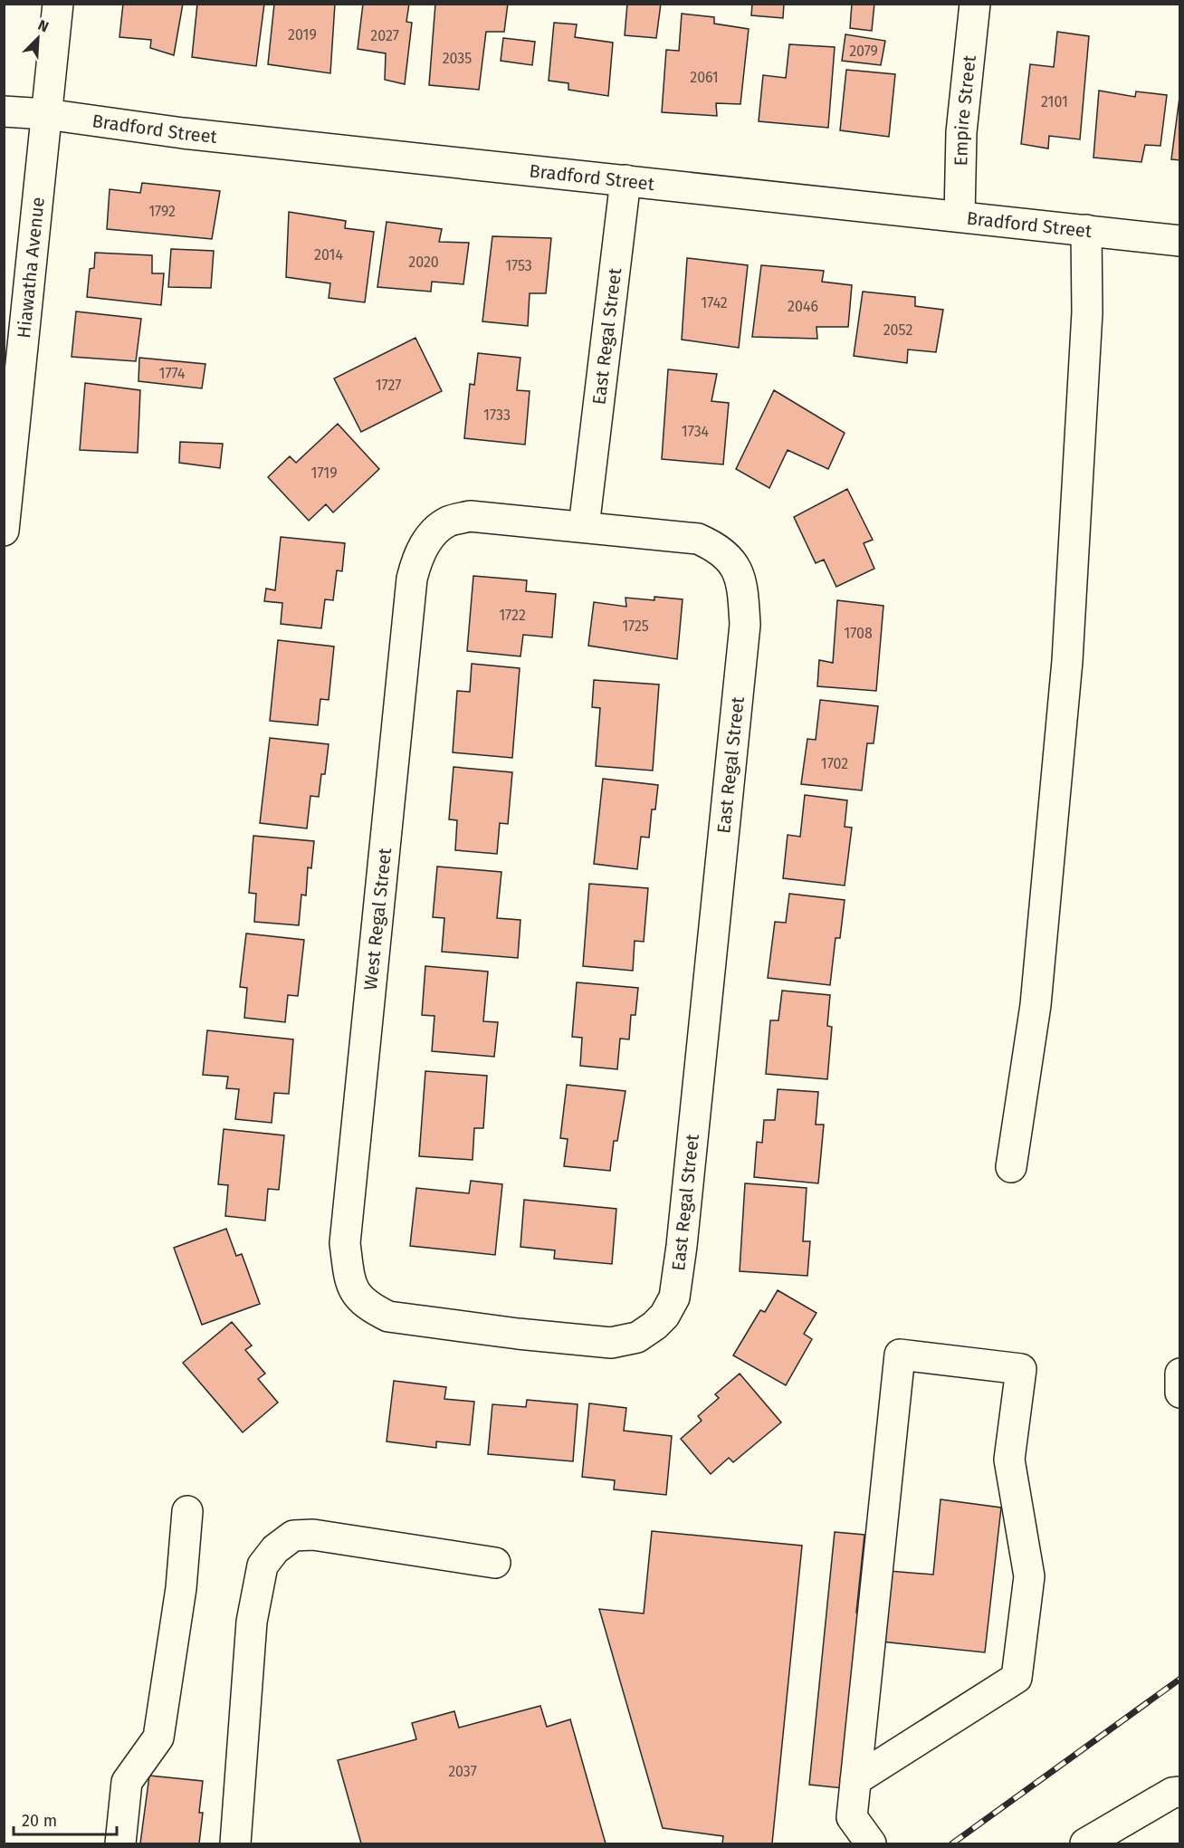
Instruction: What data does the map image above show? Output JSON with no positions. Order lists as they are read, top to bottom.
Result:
{
  "streets": {
    "street": [
      "Empire Street",
      "Bradford Street",
      "Hiawatha Avenue",
      "East Regal Street",
      "West Regal Street"
    ]
  },
  "crossings": [
    ["Empire Street", "Bradford Street"],
    ["Bradford Street", "Hiawatha Avenue"],
    ["Bradford Street", "East Regal Street"],
    ["East Regal Street", "West Regal Street"]
  ],
  "house_numbers": [
    "2019",
    "2027",
    "2079",
    "2035",
    "2061",
    "2101",
    "1792",
    "2014",
    "2020",
    "1753",
    "1742",
    "2046",
    "2052",
    "1774",
    "1727",
    "1733",
    "1734",
    "1719",
    "1722",
    "1725",
    "1708",
    "1702",
    "2037"
  ],
  "scale_bar": "20 m",
  "north": "top right"
}
